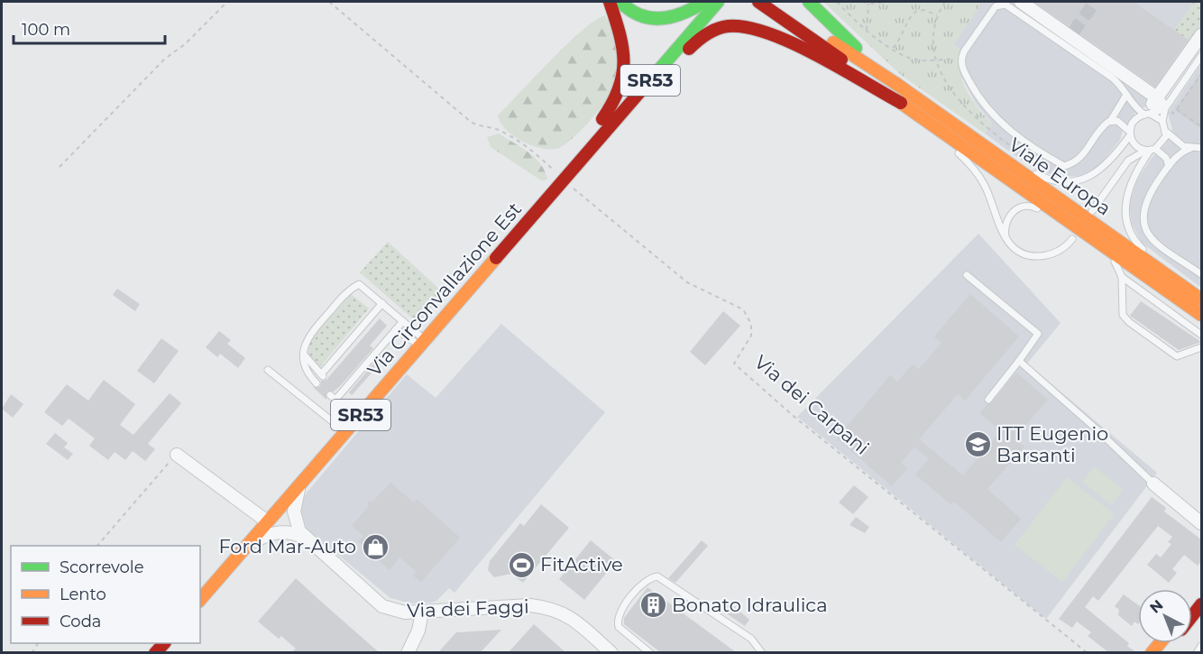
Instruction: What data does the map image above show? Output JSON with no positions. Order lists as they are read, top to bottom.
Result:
{
  "streets": {
    "main road": ["SR53", "Viale Europa", "Via Circonvallazione Est"],
    "street": ["Via dei Faggi"],
    "path": ["Via dei Carpani"]
  },
  "crossings": [
    ["SR53", "Via Circonvallazione Est"],
    ["SR53", "Via dei Carpani"],
    ["Via Circonvallazione Est", "Via dei Carpani"],
    ["Via Circonvallazione Est", "Via dei Faggi"]
  ],
  "places": {
    "school or university": ["ITT Eugenio Barsanti"],
    "shop": ["Ford Mar-Auto"],
    "sports": ["FitActive"],
    "building": ["Bonato Idraulica"]
  },
  "legend": ["Scorrevole", "Lento", "Coda"],
  "scale_bar": "100 m",
  "north": "top left"
}
